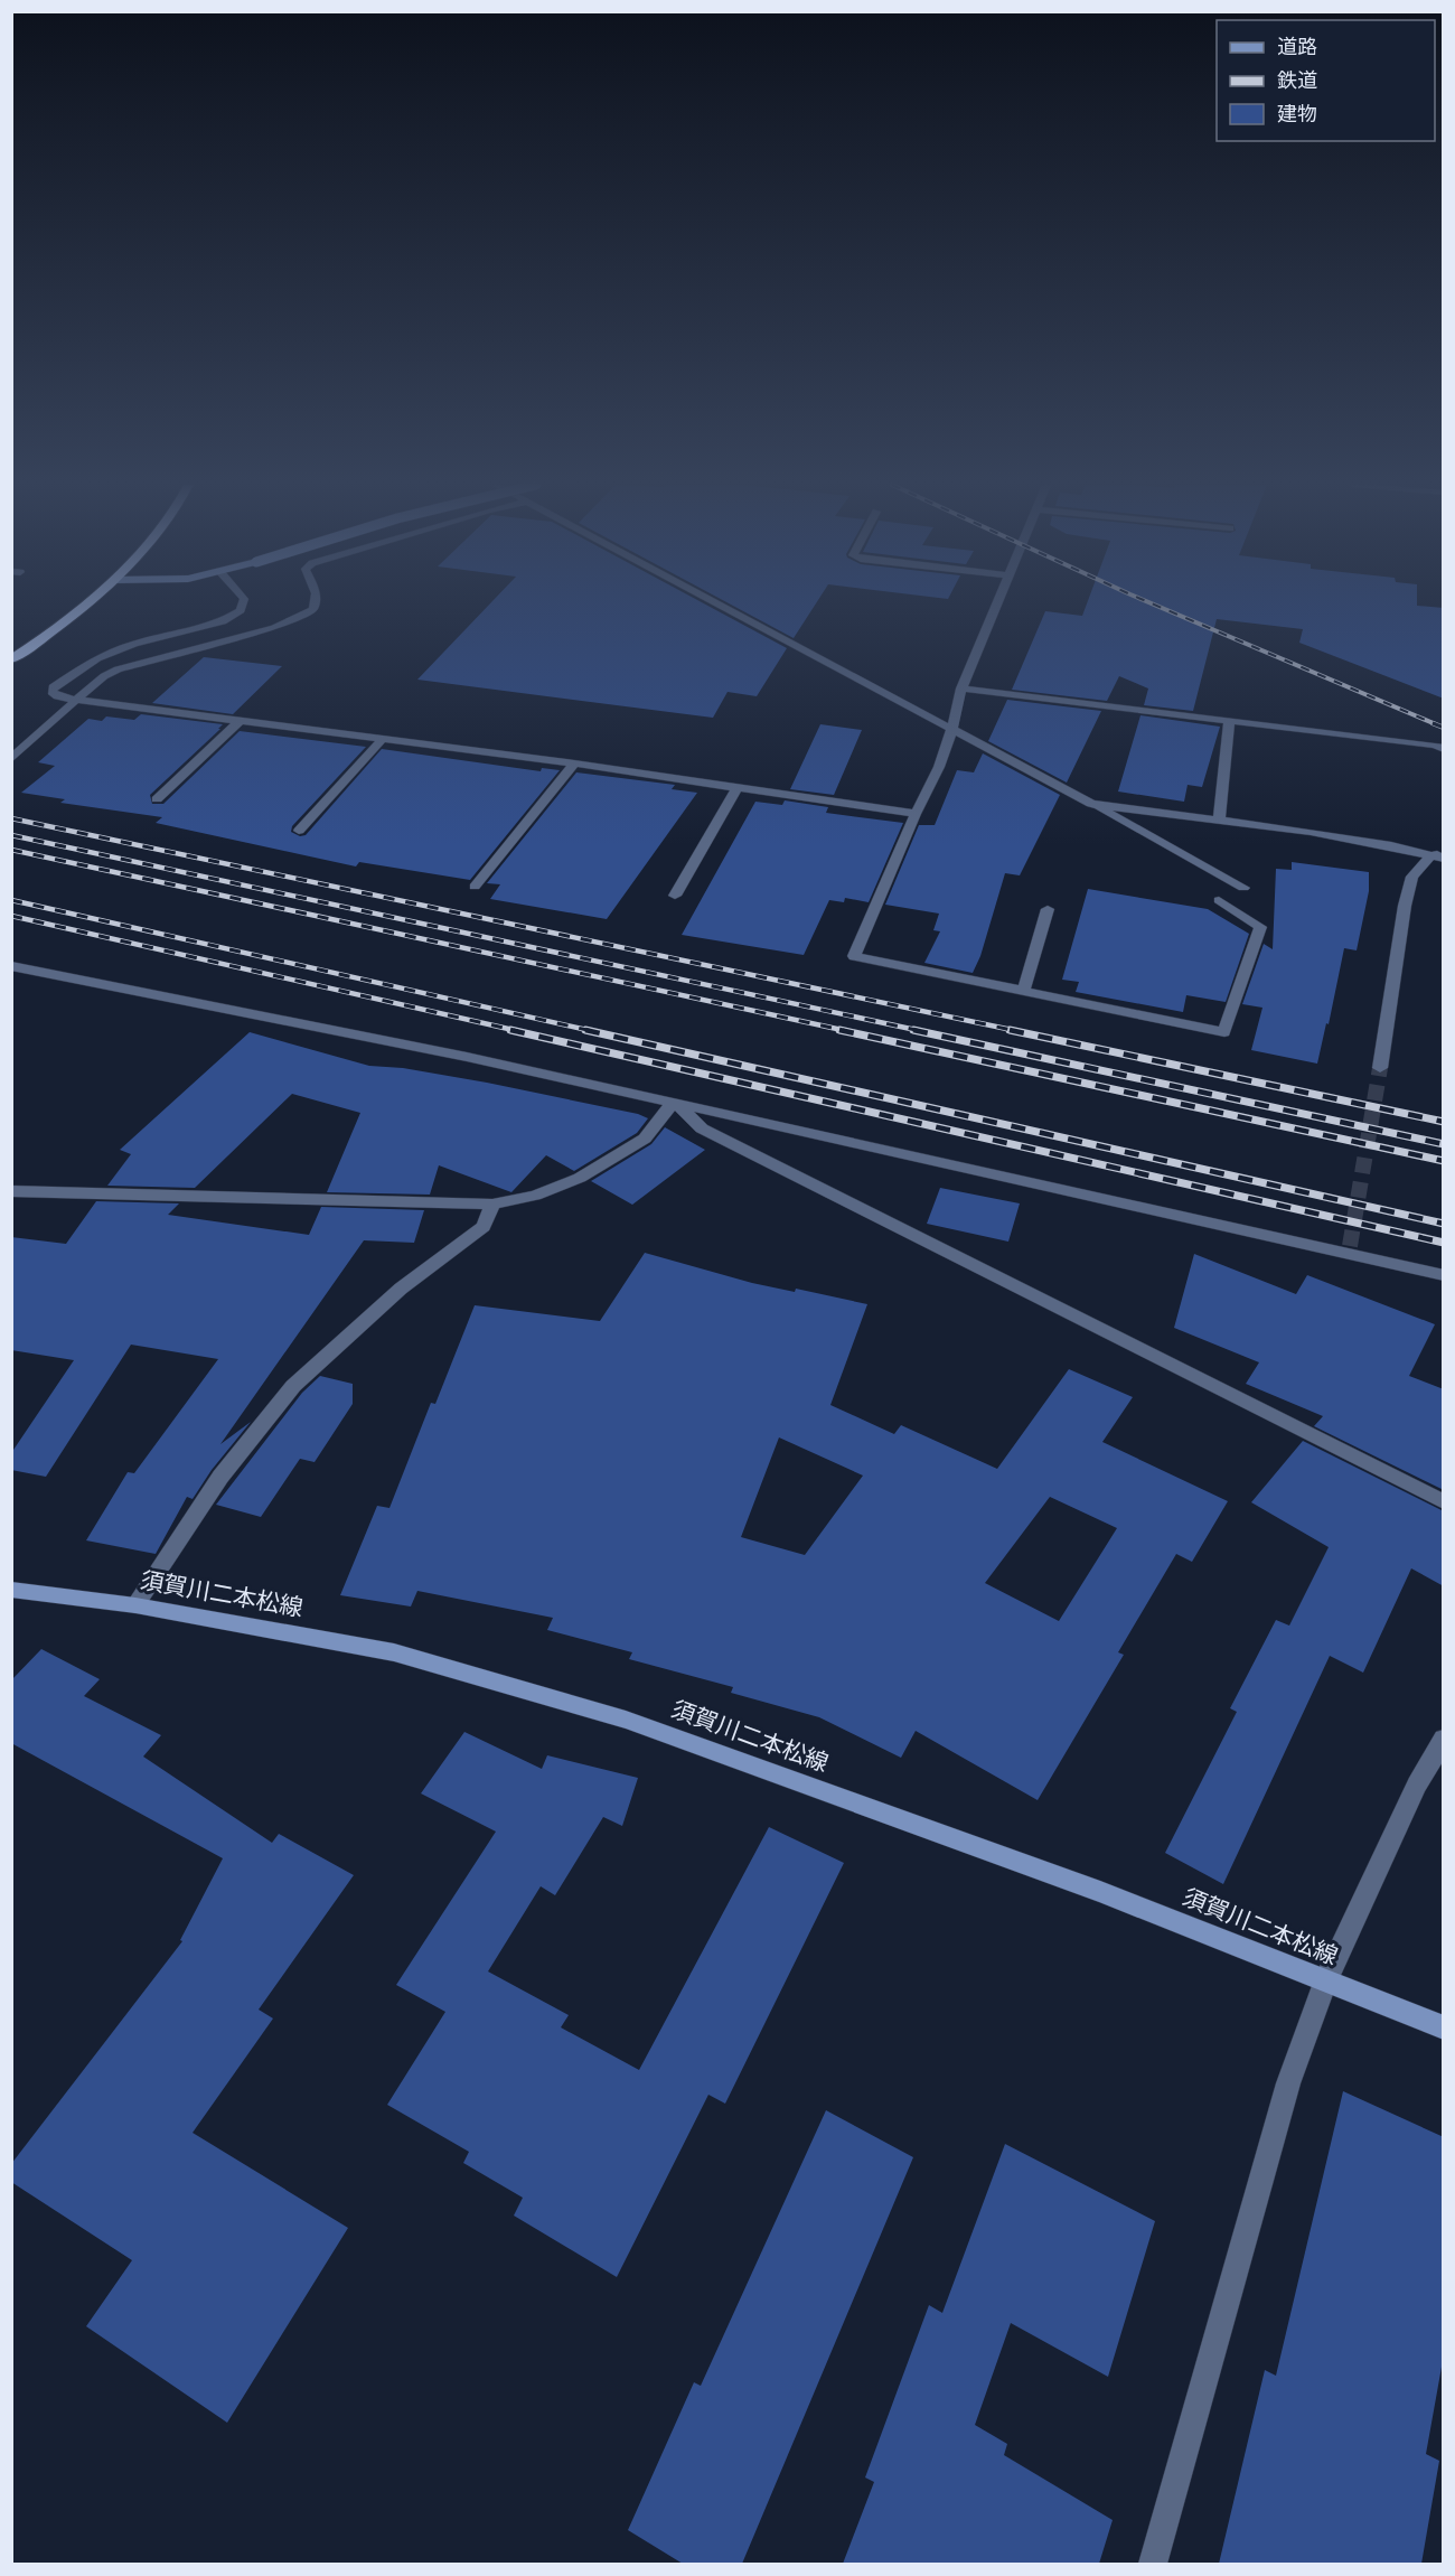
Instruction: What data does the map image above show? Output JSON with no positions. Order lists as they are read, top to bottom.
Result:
{
  "streets": {
    "main road": ["須賀川二本松線"]
  },
  "legend": ["道路", "鉄道", "建物"]
}
